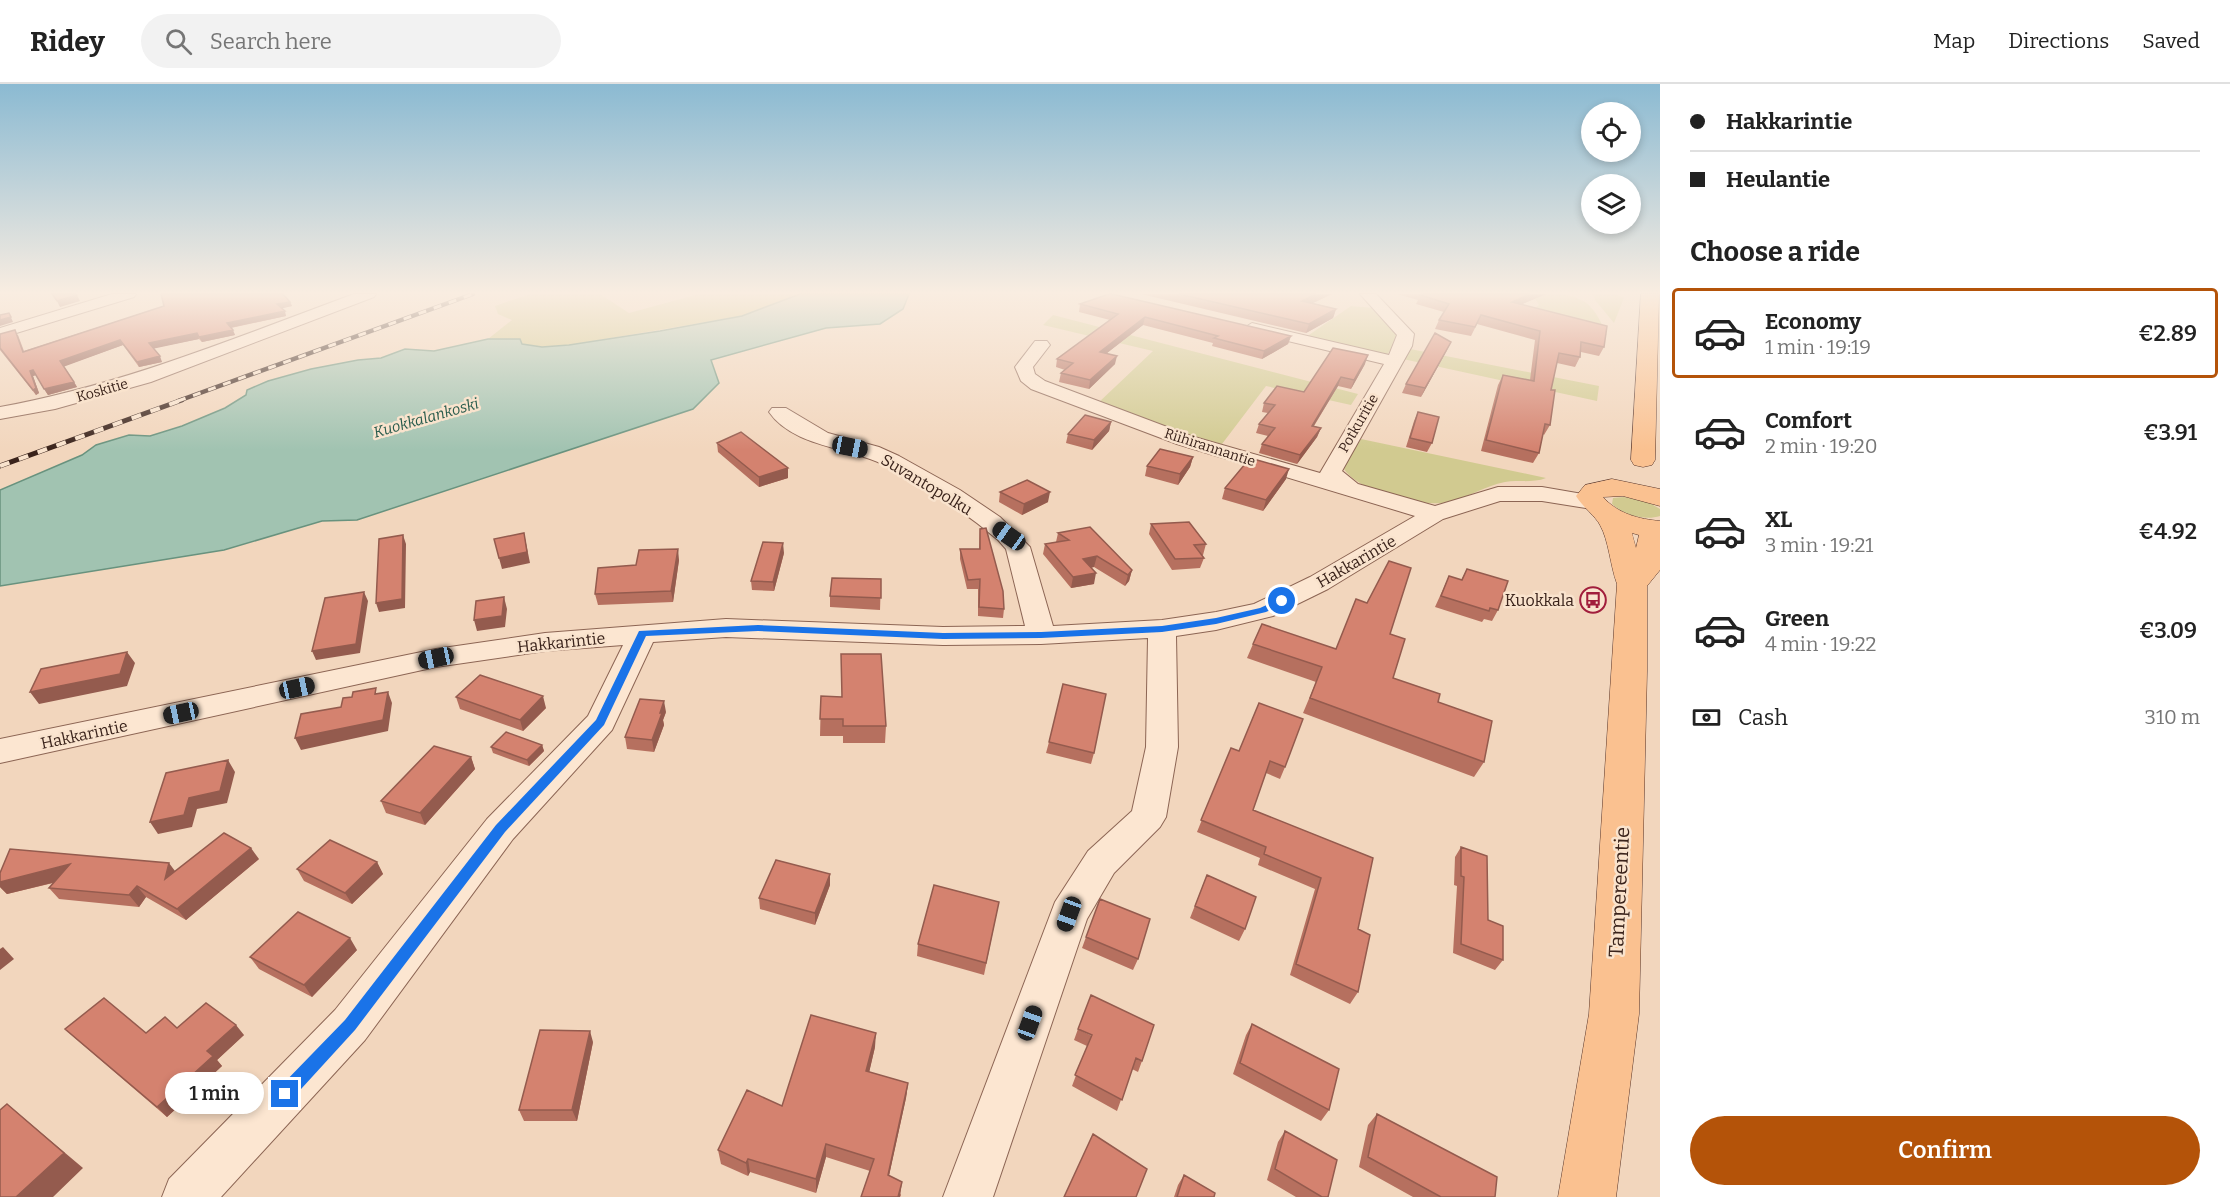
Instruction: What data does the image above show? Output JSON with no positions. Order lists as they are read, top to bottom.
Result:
{
  "streets": {
    "main road": ["Tampereentie"],
    "street": [
      "Koskitie",
      "Potkuritie",
      "Riihirannantie",
      "Suvantopolku",
      "Hakkarintie"
    ]
  },
  "crossings": [
    ["Potkuritie", "Riihirannantie"],
    ["Riihirannantie", "Hakkarintie"],
    ["Suvantopolku", "Hakkarintie"],
    ["Hakkarintie", "Tampereentie"]
  ],
  "water": ["Kuokkalankoski"],
  "places": {
    "bus stop": ["Kuokkala"]
  },
  "page": {
    "header": "Ridey",
    "search": "Search here",
    "nav": ["Map", "Directions", "Saved"],
    "banner": ["Hakkarintie", "Heulantie"],
    "heading": "Choose a ride",
    "list": [
      {
        "name": "Economy",
        "note": "1 min · 19:19",
        "value": "€2.89"
      },
      {
        "name": "Comfort",
        "note": "2 min · 19:20",
        "value": "€3.91"
      },
      {
        "name": "XL",
        "note": "3 min · 19:21",
        "value": "€4.92"
      },
      {
        "name": "Green",
        "note": "4 min · 19:22",
        "value": "€3.09"
      }
    ],
    "pay": ["Cash", "310 m"],
    "bubble": "1 min",
    "buttons": "Confirm"
  }
}
